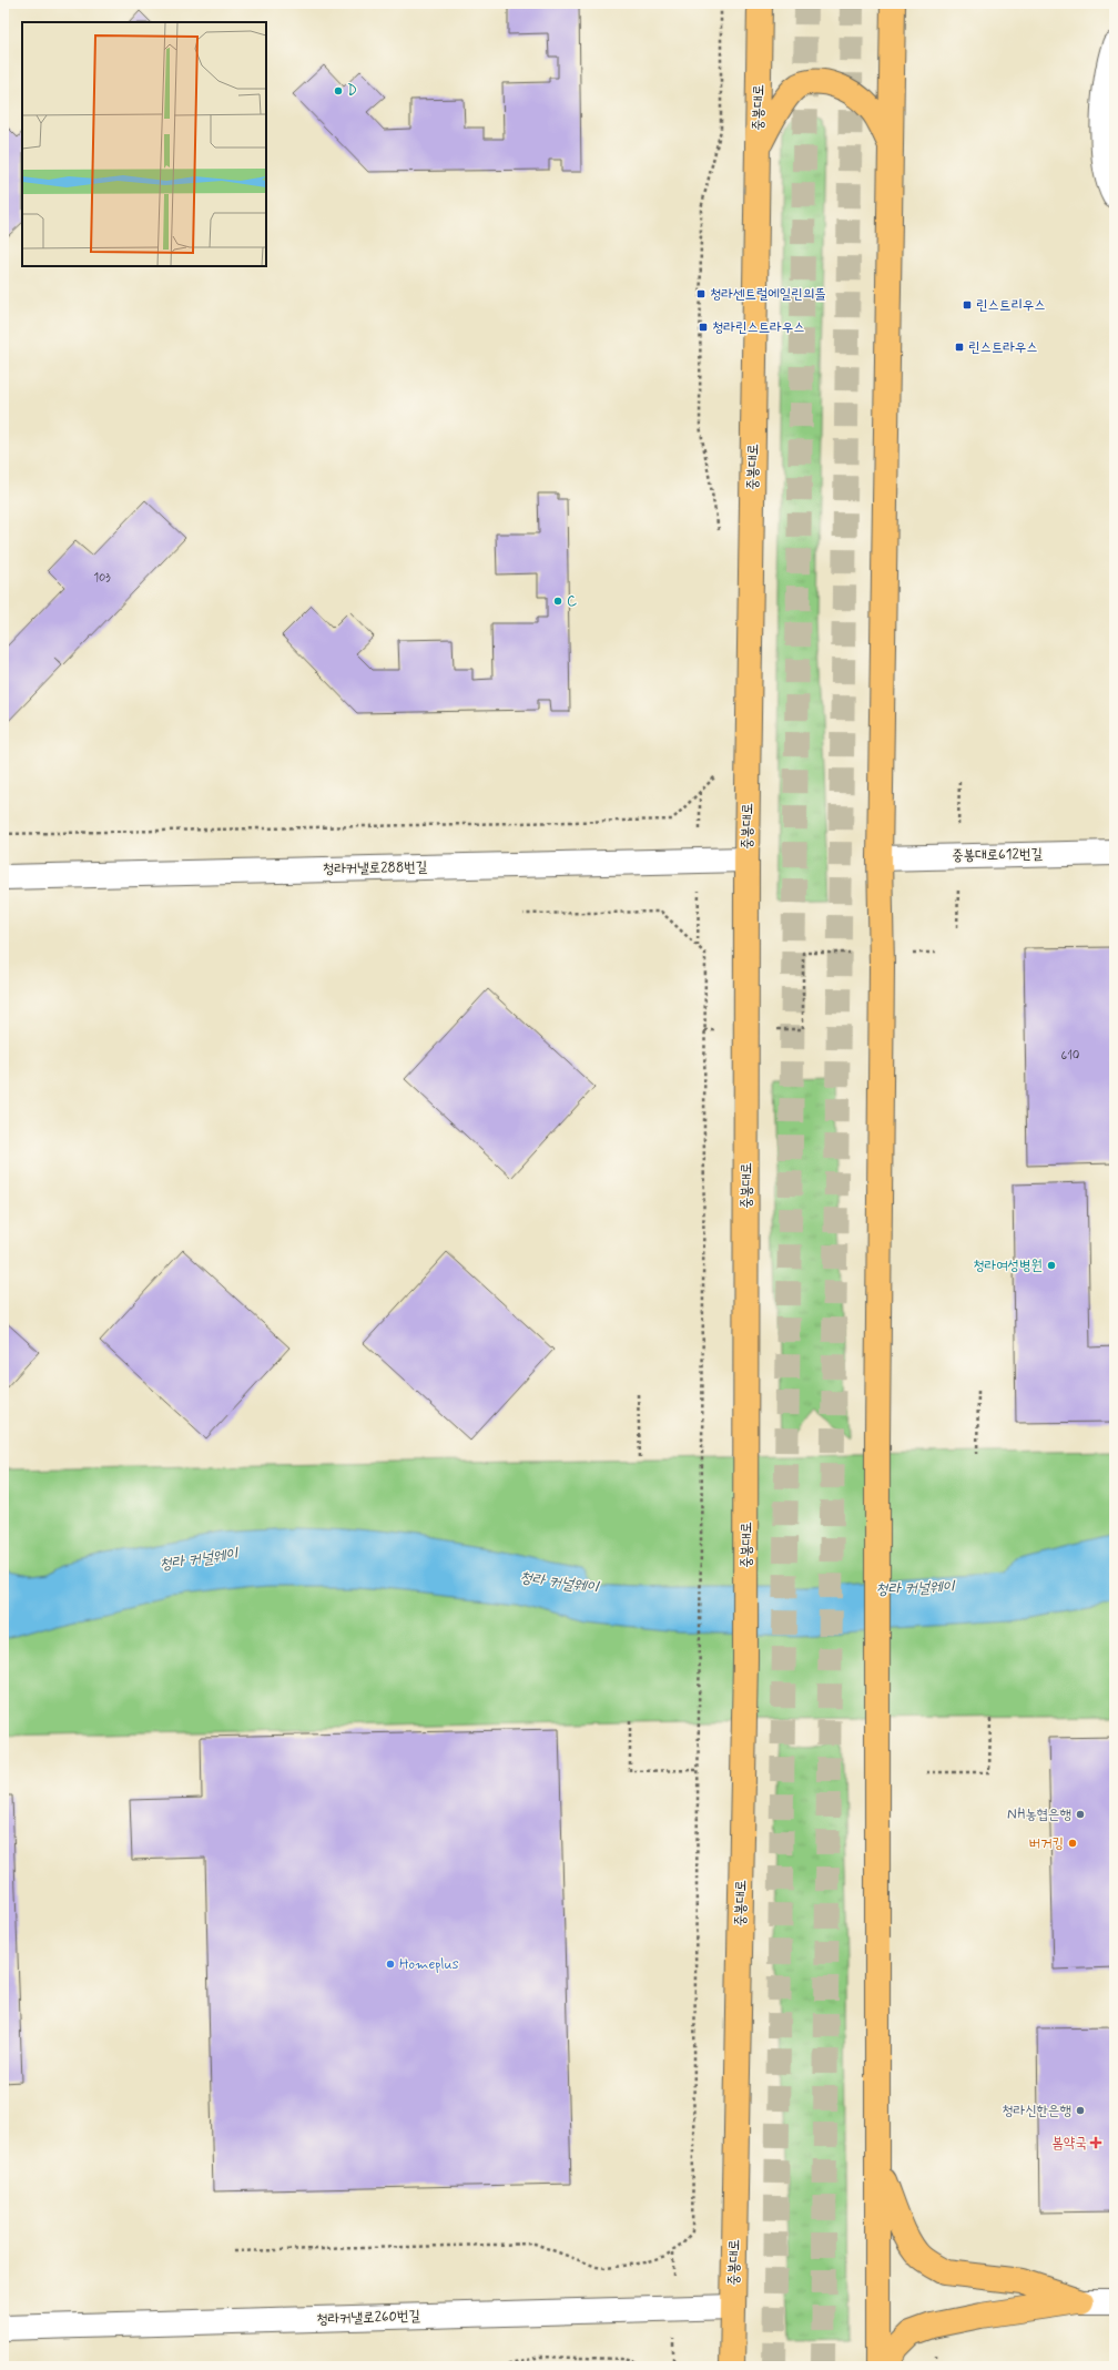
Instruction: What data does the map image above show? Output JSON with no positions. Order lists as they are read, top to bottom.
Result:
{
  "streets": {
    "main road": ["중봉대로"],
    "street": ["중봉대로612번길", "청라커낼로288번길", "청라커낼로260번길"]
  },
  "crossings": [
    ["중봉대로", "청라커낼로288번길"],
    ["중봉대로", "청라커낼로260번길"]
  ],
  "water": ["청라 커널웨이"],
  "places": {
    "other": [
      "D",
      "C",
      "청라여성병원",
      "NH농협은행",
      "버거킹",
      "Homeplus",
      "청라신한은행"
    ],
    "transit": [
      "청라센트럴에일린의뜰",
      "린스트리우스",
      "청라린스트라우스",
      "린스트라우스"
    ],
    "health": ["봄약국"]
  },
  "house_numbers": ["103", "610"]
}
